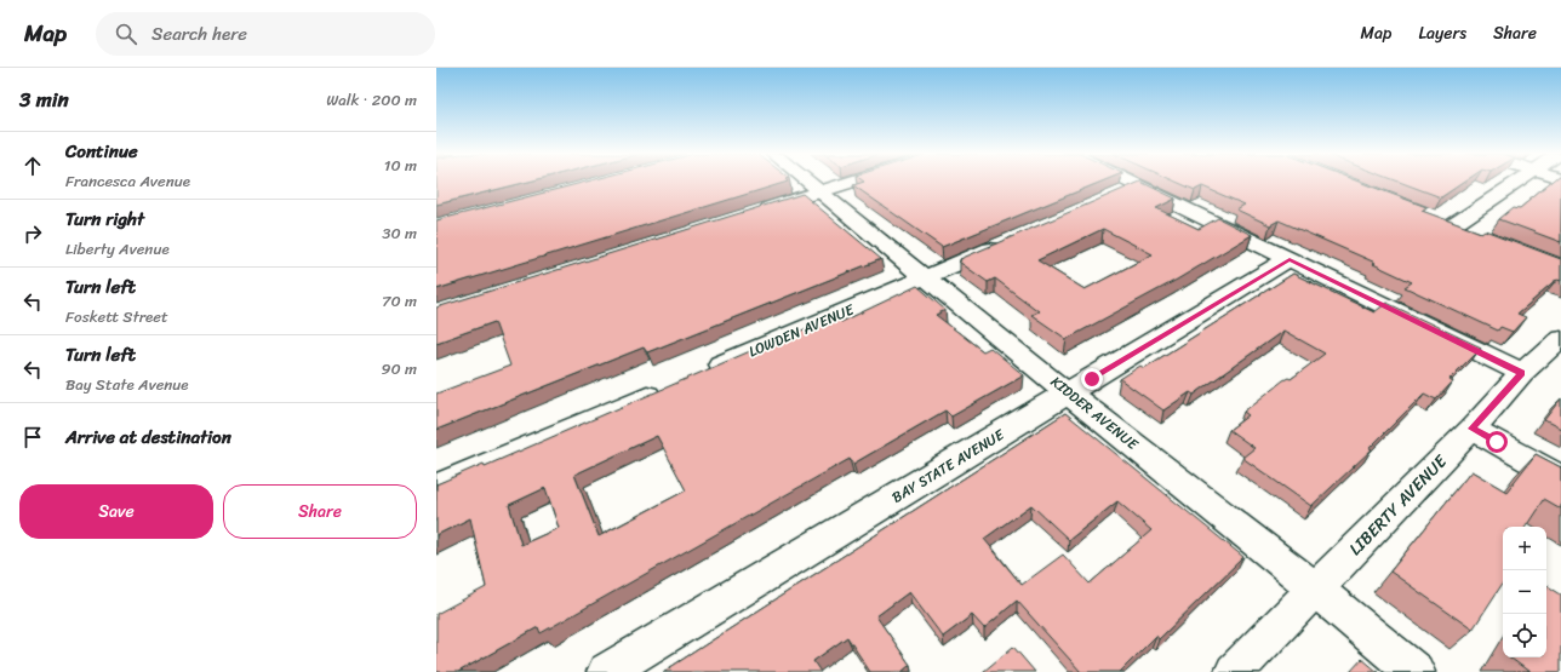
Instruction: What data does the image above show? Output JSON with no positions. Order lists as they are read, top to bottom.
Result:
{
  "streets": {
    "street": [
      "LOWDEN AVENUE",
      "KIDDER AVENUE",
      "BAY STATE AVENUE",
      "LIBERTY AVENUE"
    ]
  },
  "crossings": [
    ["LOWDEN AVENUE", "KIDDER AVENUE"],
    ["KIDDER AVENUE", "BAY STATE AVENUE"],
    ["KIDDER AVENUE", "LIBERTY AVENUE"]
  ],
  "page": {
    "header": "Map",
    "search": "Search here",
    "nav": ["Map", "Layers", "Share"],
    "heading": ["3 min", "Walk · 200 m"],
    "list": [
      ["Continue", "Francesca Avenue", "10 m"],
      ["Turn right", "Liberty Avenue", "30 m"],
      ["Turn left", "Foskett Street", "70 m"],
      ["Turn left", "Bay State Avenue", "90 m"],
      "Arrive at destination"
    ],
    "buttons": ["Save", "Share"],
    "map_buttons": ["+", "−"]
  }
}
